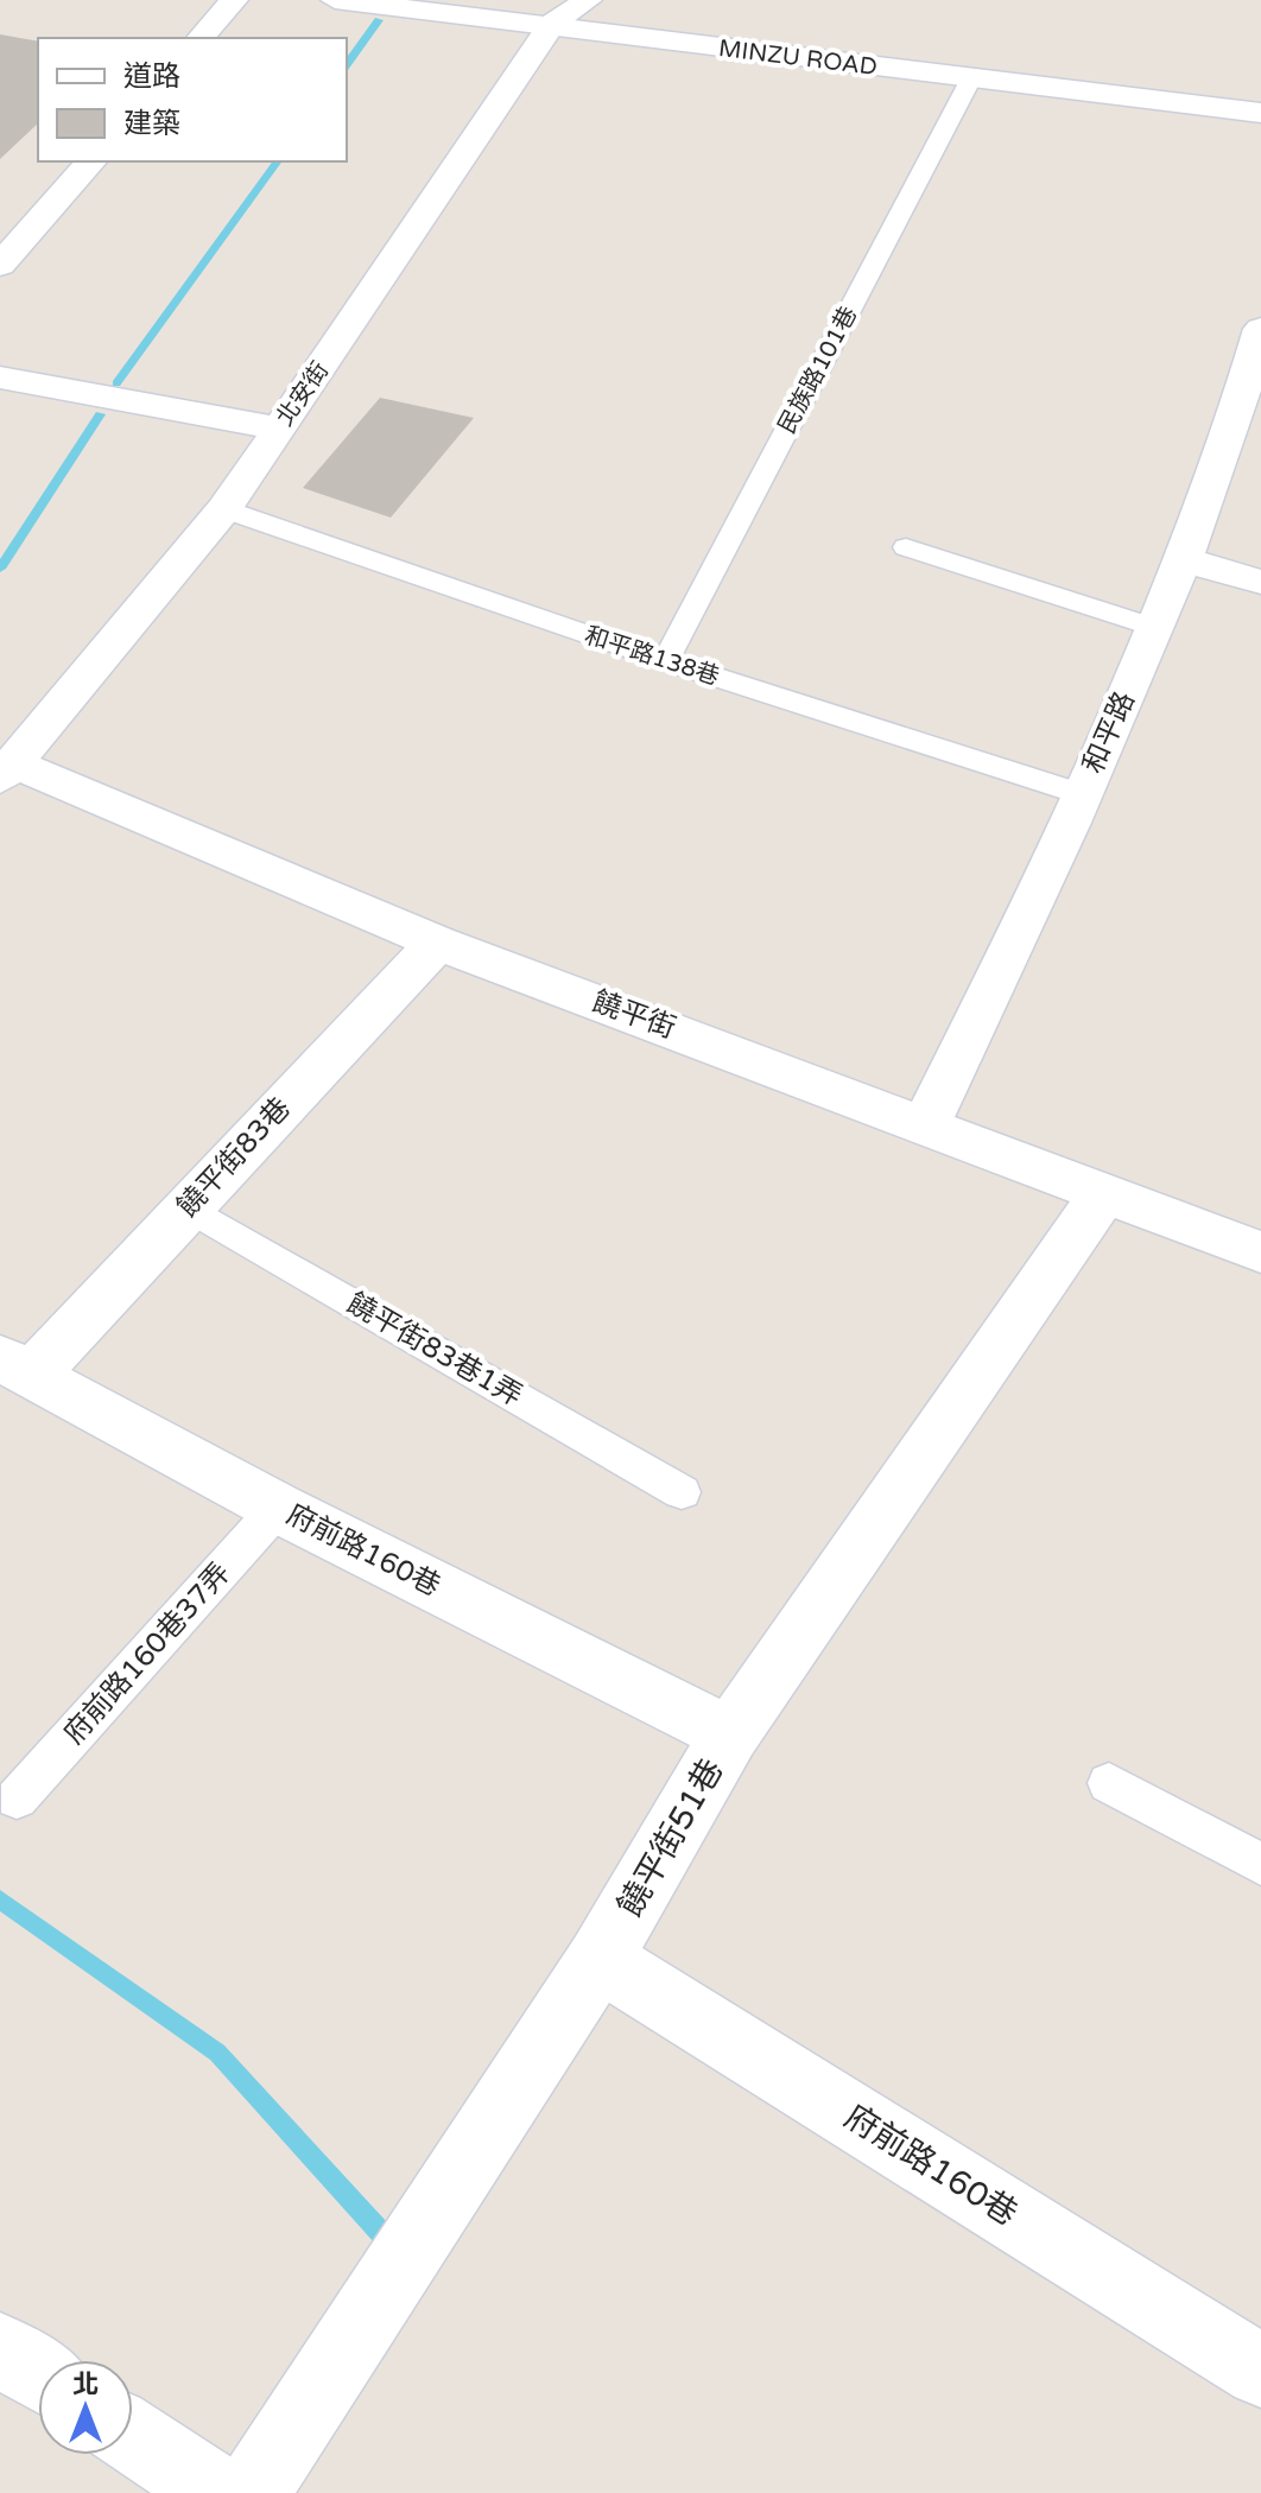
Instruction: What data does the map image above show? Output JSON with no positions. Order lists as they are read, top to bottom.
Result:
{
  "streets": {
    "street": [
      "MINZU ROAD",
      "北安街",
      "和平路",
      "饒平街",
      "饒平街83巷",
      "府前路160巷",
      "饒平街51巷"
    ],
    "lane": [
      "民族路101巷",
      "和平路138巷",
      "饒平街83巷1弄",
      "府前路160巷37弄"
    ]
  },
  "crossings": [
    ["MINZU ROAD", "民族路101巷"],
    ["MINZU ROAD", "北安街"],
    ["民族路101巷", "和平路138巷"],
    ["北安街", "和平路138巷"],
    ["北安街", "饒平街"],
    ["和平路138巷", "和平路"],
    ["和平路", "饒平街"],
    ["饒平街", "饒平街83巷"],
    ["饒平街", "饒平街51巷"],
    ["饒平街83巷", "饒平街83巷1弄"],
    ["饒平街83巷", "府前路160巷"],
    ["府前路160巷", "府前路160巷37弄"],
    ["府前路160巷", "饒平街51巷"]
  ],
  "legend": ["道路", "建築"],
  "north": "top"
}
